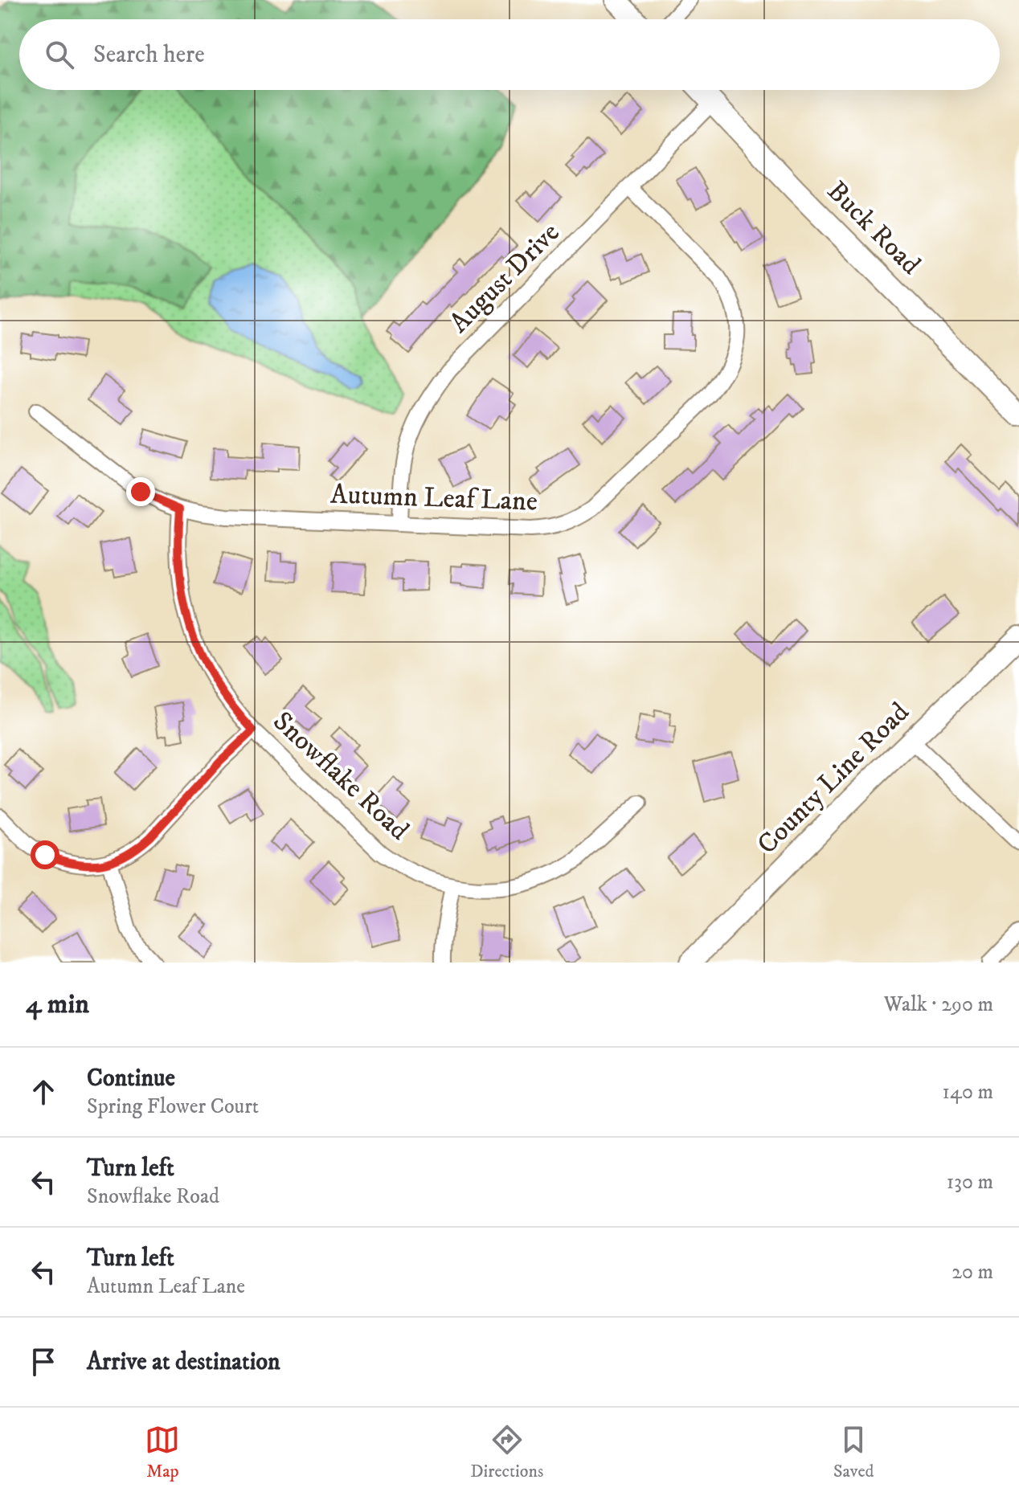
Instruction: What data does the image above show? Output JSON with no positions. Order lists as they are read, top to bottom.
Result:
{
  "streets": {
    "street": [
      "Buck Road",
      "August Drive",
      "Autumn Leaf Lane",
      "Snowflake Road",
      "County Line Road"
    ]
  },
  "crossings": [
    ["Buck Road", "August Drive"],
    ["August Drive", "Autumn Leaf Lane"],
    ["Autumn Leaf Lane", "Snowflake Road"]
  ],
  "page": {
    "search": "Search here",
    "heading": ["4 min", "Walk · 290 m"],
    "list": [
      ["Continue", "Spring Flower Court", "140 m"],
      ["Turn left", "Snowflake Road", "130 m"],
      ["Turn left", "Autumn Leaf Lane", "20 m"],
      "Arrive at destination"
    ],
    "nav": ["Map", "Directions", "Saved"]
  }
}
